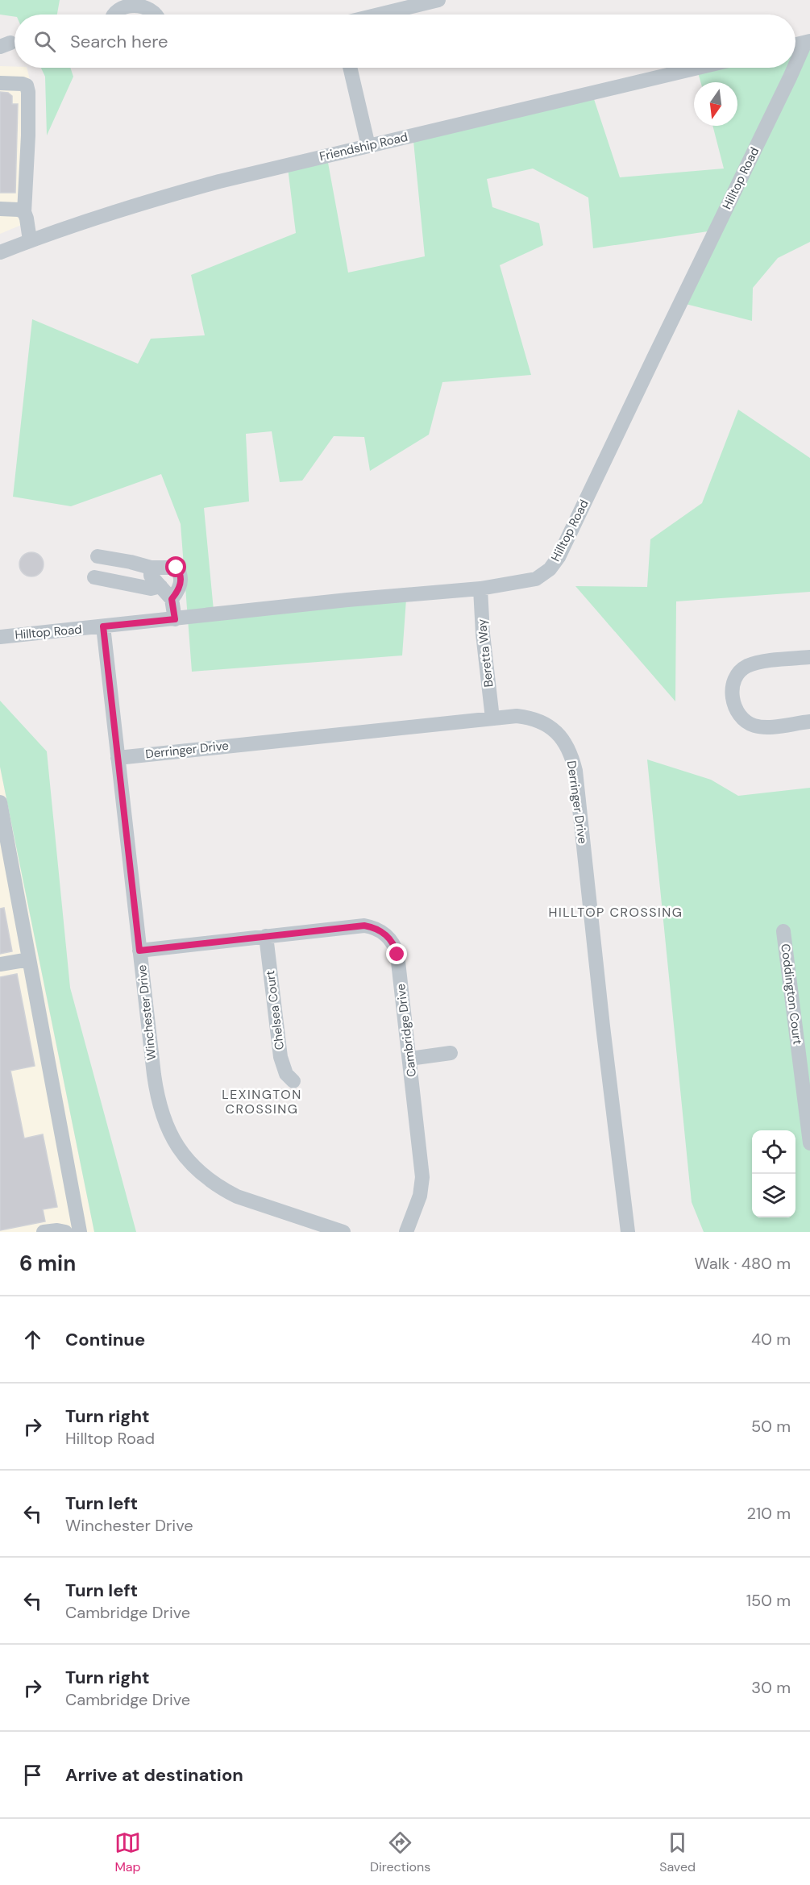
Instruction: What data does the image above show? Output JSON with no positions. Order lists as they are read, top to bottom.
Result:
{
  "streets": {
    "street": [
      "Friendship Road",
      "Hilltop Road",
      "Beretta Way",
      "Derringer Drive",
      "Coddington Court",
      "Chelsea Court",
      "Winchester Drive",
      "Cambridge Drive"
    ]
  },
  "crossings": [
    ["Hilltop Road", "Beretta Way"],
    ["Hilltop Road", "Winchester Drive"],
    ["Beretta Way", "Derringer Drive"],
    ["Derringer Drive", "Winchester Drive"],
    ["Chelsea Court", "Cambridge Drive"],
    ["Winchester Drive", "Cambridge Drive"]
  ],
  "districts": ["HILLTOP CROSSING", "LEXINGTON CROSSING"],
  "north": "bottom",
  "page": {
    "search": "Search here",
    "heading": ["6 min", "Walk · 480 m"],
    "list": [
      ["Continue", "40 m"],
      ["Turn right", "Hilltop Road", "50 m"],
      ["Turn left", "Winchester Drive", "210 m"],
      ["Turn left", "Cambridge Drive", "150 m"],
      ["Turn right", "Cambridge Drive", "30 m"],
      "Arrive at destination"
    ],
    "nav": ["Map", "Directions", "Saved"]
  }
}
